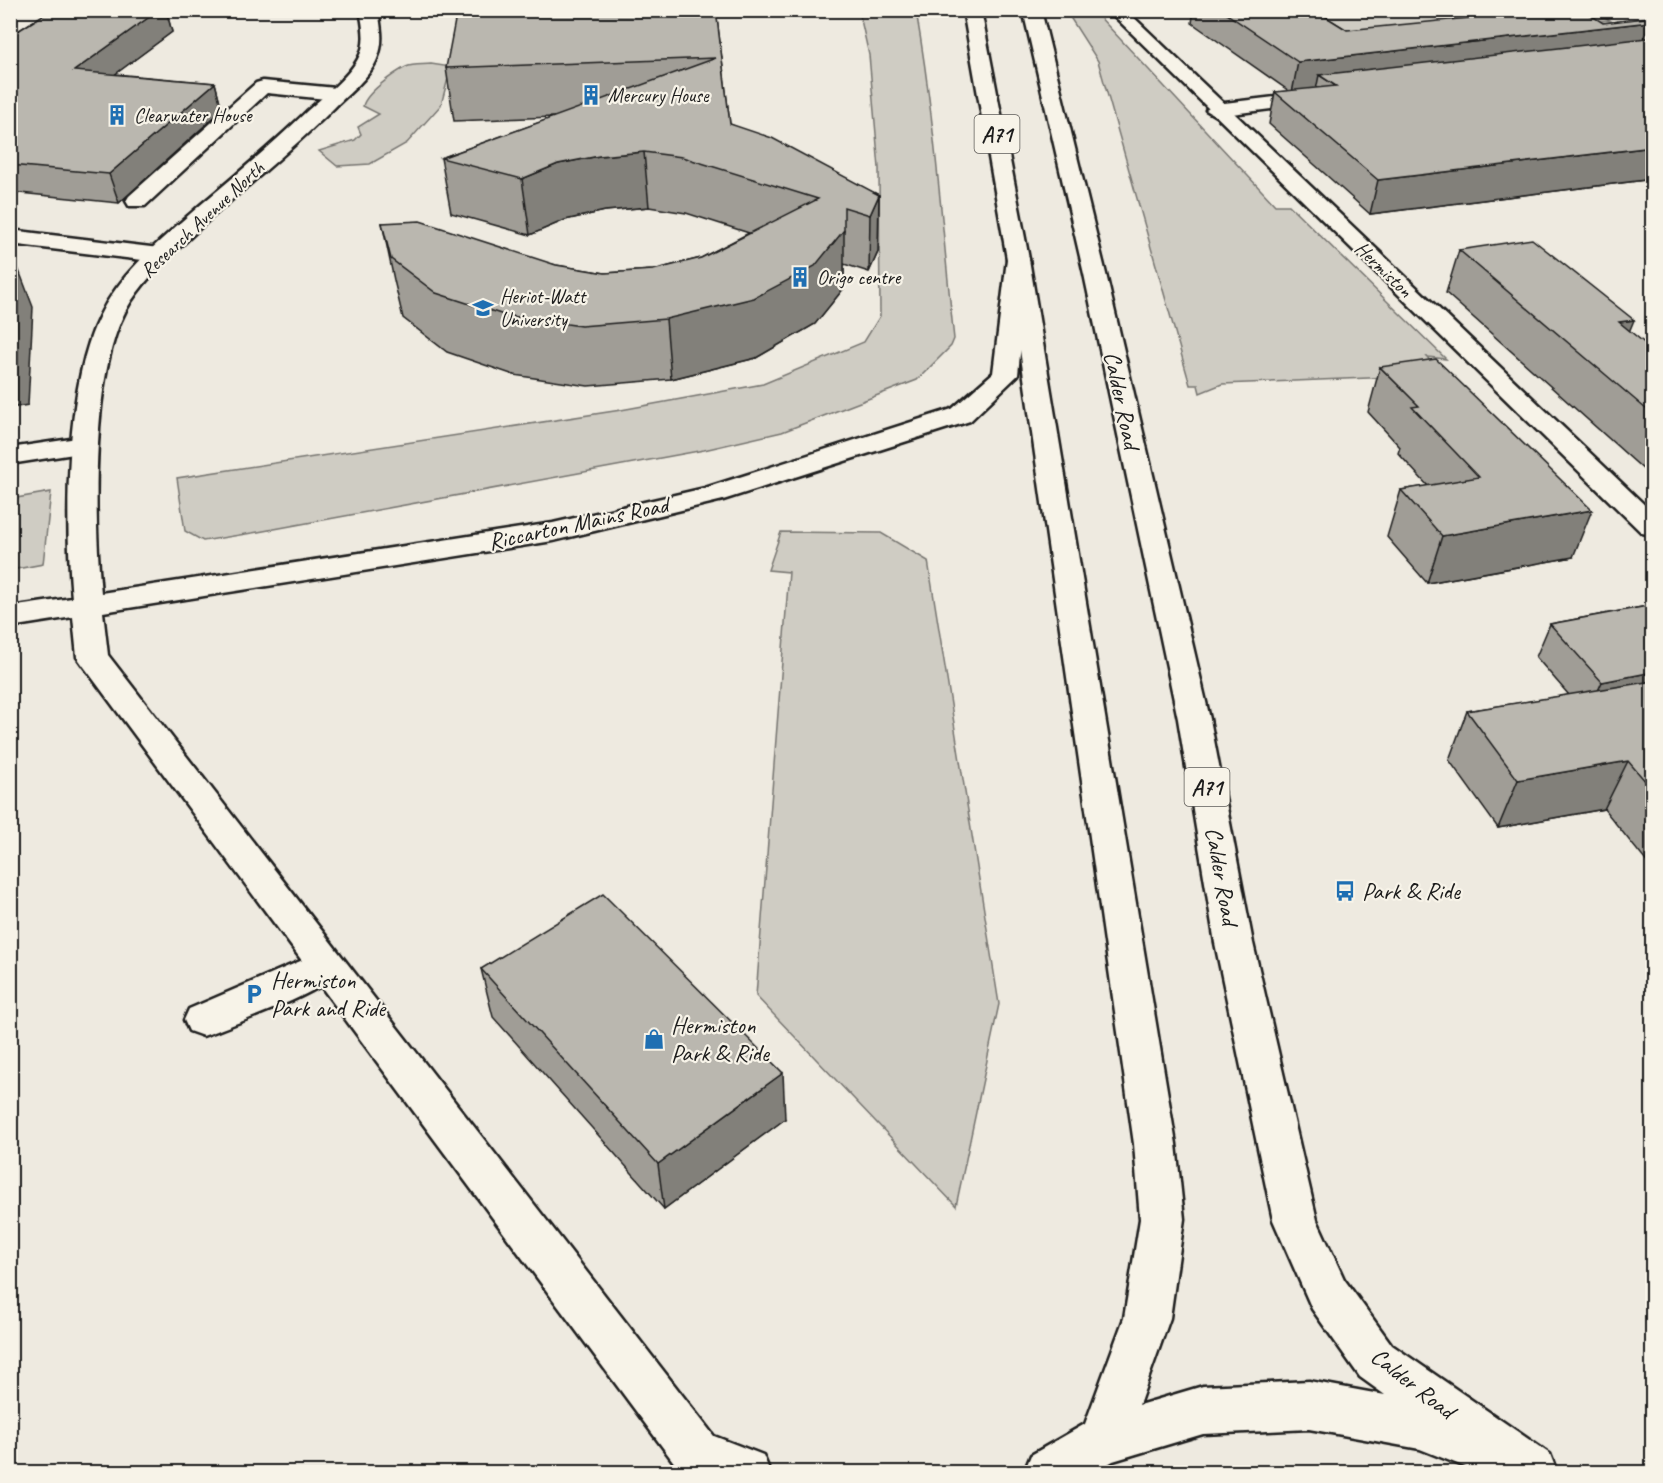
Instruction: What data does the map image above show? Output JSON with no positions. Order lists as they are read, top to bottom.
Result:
{
  "streets": {
    "street": [
      "A71",
      "Research Avenue North",
      "Hermiston",
      "Calder Road",
      "Riccarton Mains Road"
    ]
  },
  "crossings": [
    ["A71", "Riccarton Mains Road"],
    ["Research Avenue North", "Riccarton Mains Road"]
  ],
  "places": {
    "building": ["Mercury House", "Clearwater House", "Origo centre"],
    "school or university": ["Heriot-Watt University"],
    "bus stop": ["Park & Ride"],
    "parking": ["Hermiston Park and Ride"],
    "shop": ["Hermiston Park & Ride"]
  }
}
